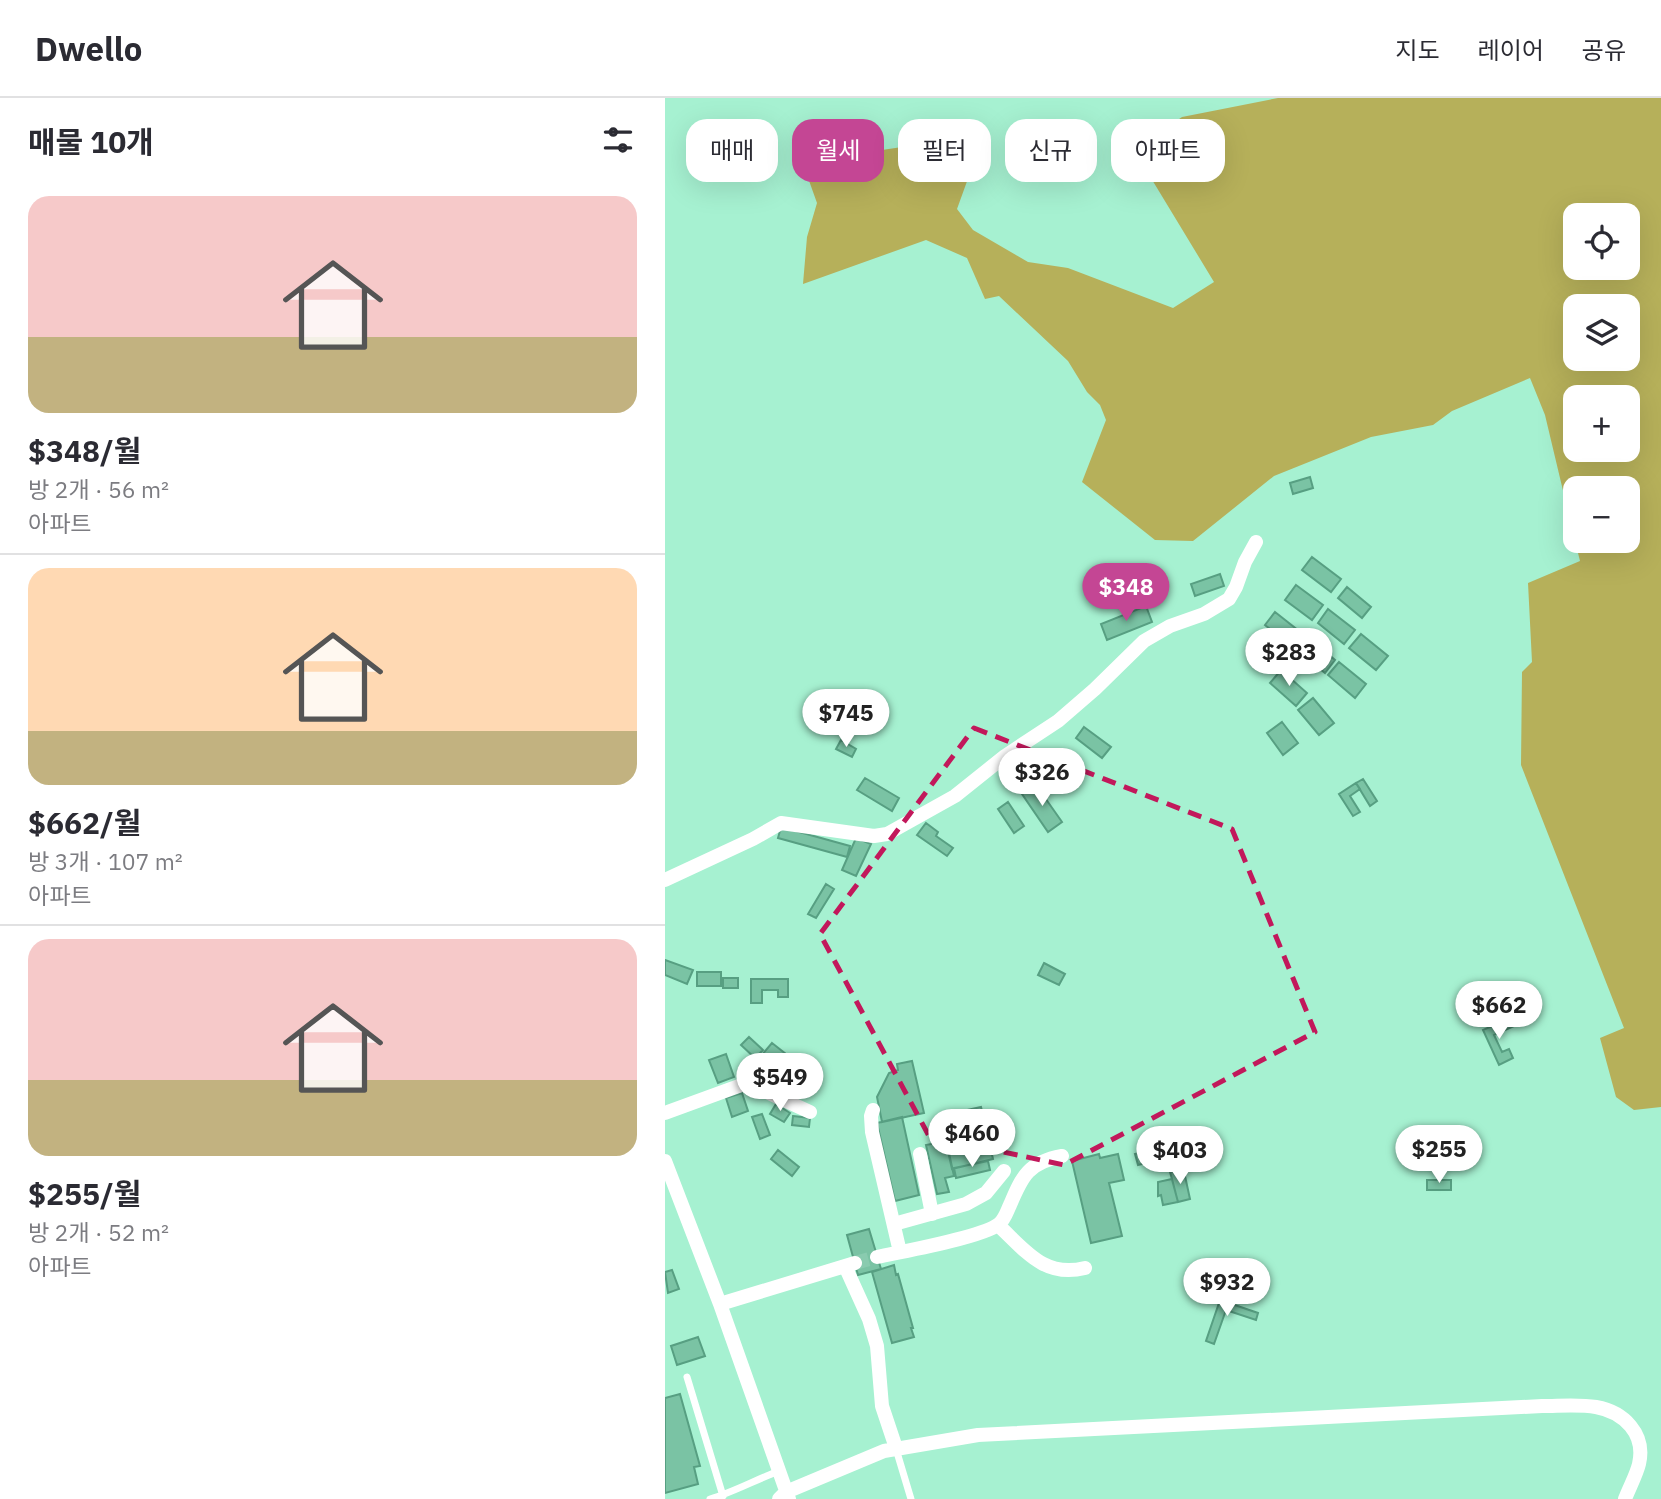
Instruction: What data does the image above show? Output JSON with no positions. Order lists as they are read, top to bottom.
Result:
{
  "page": {
    "header": "Dwello",
    "nav": ["지도", "레이어", "공유"],
    "heading": "매물 10개",
    "chip": [
      "매매",
      "월세",
      "필터",
      "신규",
      "아파트"
    ],
    "list": [
      {
        "name": "$348/월",
        "note": "방 2개 · 56 m² · 아파트"
      },
      {
        "name": "$662/월",
        "note": "방 3개 · 107 m² · 아파트"
      },
      {
        "name": "$255/월",
        "note": "방 2개 · 52 m² · 아파트"
      }
    ],
    "map_buttons": ["+", "−"],
    "price": [
      "$348",
      "$283",
      "$745",
      "$326",
      "$662",
      "$549",
      "$460",
      "$255",
      "$403",
      "$932"
    ]
  }
}
